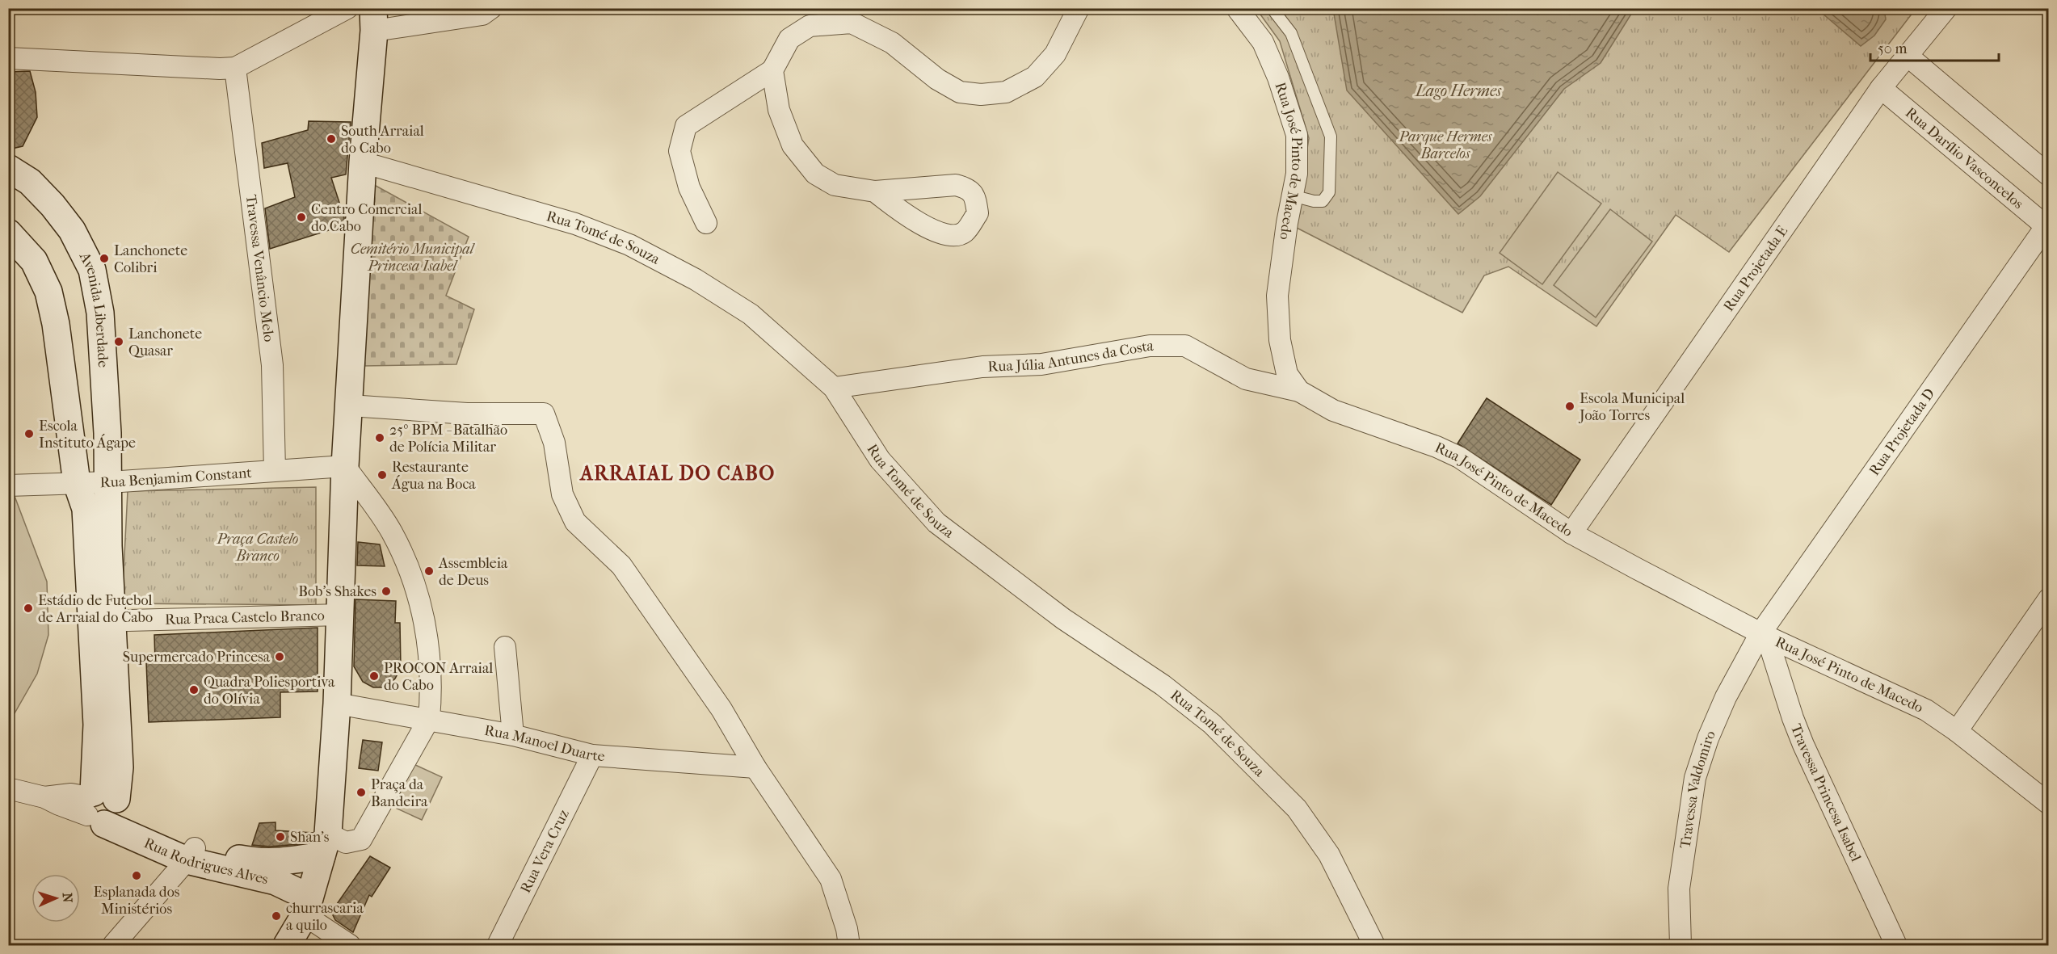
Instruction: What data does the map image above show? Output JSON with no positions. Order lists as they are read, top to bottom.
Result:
{
  "streets": {
    "main road": ["Avenida Liberdade", "Rua Rodrigues Alves"],
    "street": [
      "Rua Darílio Vasconcelos",
      "Rua José Pinto de Macedo",
      "Rua Tomé de Souza",
      "Rua Projetada E",
      "Travessa Venâncio Melo",
      "Rua Júlia Antunes da Costa",
      "Rua Projetada D",
      "Rua Benjamim Constant",
      "Rua Praca Castelo Branco",
      "Rua Manoel Duarte",
      "Travessa Valdomiro",
      "Travessa Princesa Isabel",
      "Rua Vera Cruz"
    ]
  },
  "crossings": [
    ["Rua Darílio Vasconcelos", "Rua Projetada E"],
    ["Rua Darílio Vasconcelos", "Rua Projetada D"],
    ["Rua José Pinto de Macedo", "Rua Projetada E"],
    ["Rua José Pinto de Macedo", "Rua Júlia Antunes da Costa"],
    ["Rua José Pinto de Macedo", "Rua Projetada D"],
    ["Rua José Pinto de Macedo", "Travessa Valdomiro"],
    ["Rua José Pinto de Macedo", "Travessa Princesa Isabel"],
    ["Rua Tomé de Souza", "Rua Júlia Antunes da Costa"],
    ["Travessa Venâncio Melo", "Rua Benjamim Constant"],
    ["Avenida Liberdade", "Rua Benjamim Constant"],
    ["Avenida Liberdade", "Rua Praca Castelo Branco"],
    ["Rua Projetada D", "Travessa Valdomiro"],
    ["Rua Projetada D", "Travessa Princesa Isabel"],
    ["Rua Manoel Duarte", "Rua Vera Cruz"],
    ["Travessa Valdomiro", "Travessa Princesa Isabel"]
  ],
  "districts": ["ARRAIAL DO CABO"],
  "water": ["Lago Hermes"],
  "parks": ["Parque Hermes Barcelos", "Cemitério Municipal Princesa Isabel", "Praça Castelo Branco"],
  "places": [
    "South Arraial do Cabo",
    "Centro Comercial do Cabo",
    "Lanchonete Colibri",
    "Lanchonete Quasar",
    "Escola Municipal João Torres",
    "Escola Instituto Ágape",
    "25º BPM - Batalhão de Polícia Militar",
    "Restaurante Água na Boca",
    "Assembleia de Deus",
    "Bob's Shakes",
    "Estádio de Futebol de Arraial do Cabo",
    "Supermercado Princesa",
    "PROCON Arraial do Cabo",
    "Quadra Poliesportiva do Olívia",
    "Praça da Bandeira",
    "Shan's",
    "Esplanada dos Ministérios",
    "churrascaria a quilo"
  ],
  "scale_bar": "50 m",
  "north": "right"
}
